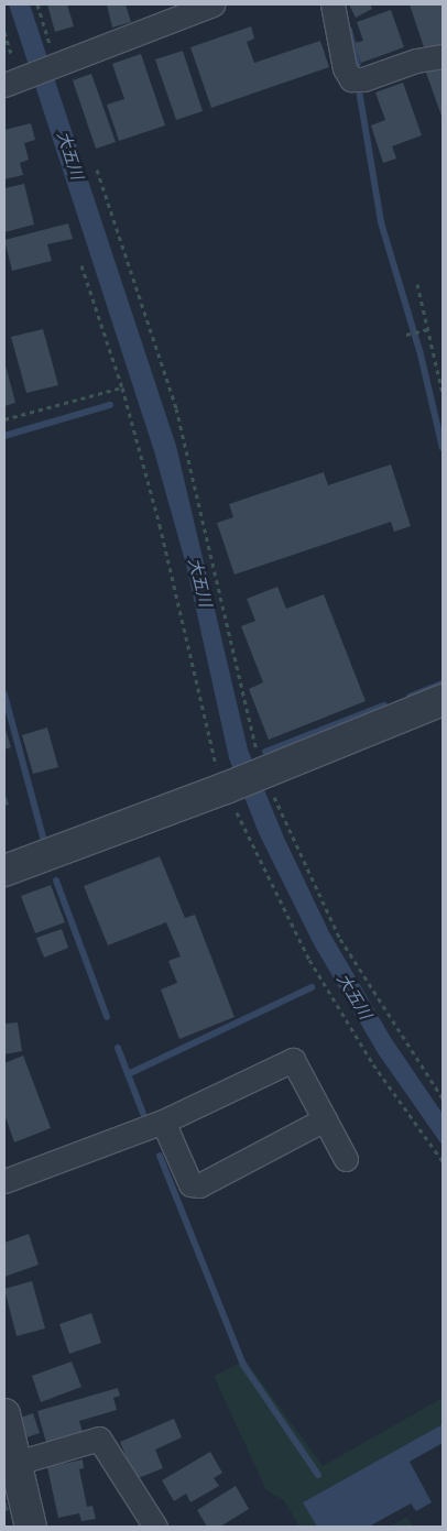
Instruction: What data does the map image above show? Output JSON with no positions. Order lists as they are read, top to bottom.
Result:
{
  "water": ["大五川"]
}
